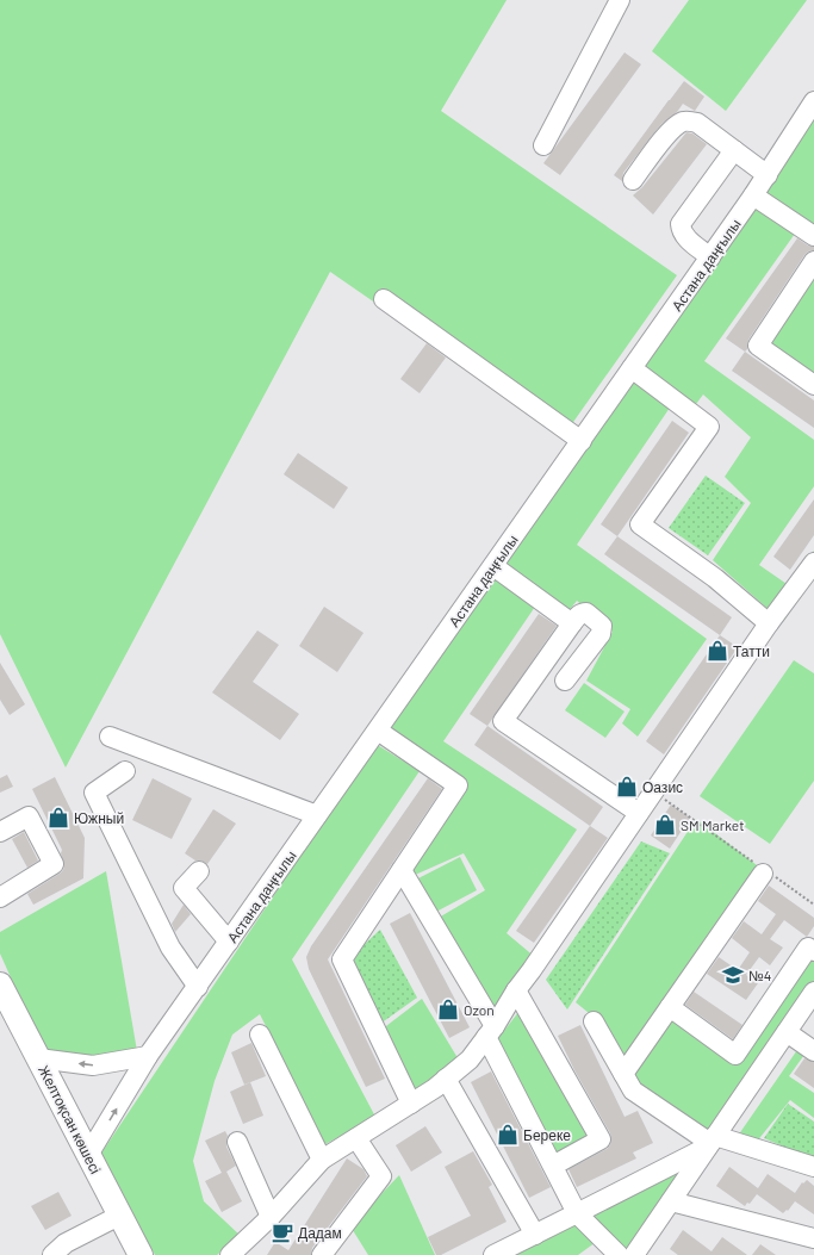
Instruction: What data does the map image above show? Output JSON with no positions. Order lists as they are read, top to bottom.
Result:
{
  "streets": {
    "main road": ["Желтоқсан көшесі"],
    "street": ["Астана даңғылы"]
  },
  "crossings": [
    ["Астана даңғылы", "Желтоқсан көшесі"]
  ],
  "places": {
    "shop": [
      "Татти",
      "Оазис",
      "Южный",
      "SM Market",
      "Ozon",
      "Береке"
    ],
    "school or university": ["№4"],
    "cafe": ["Дадам"]
  }
}
